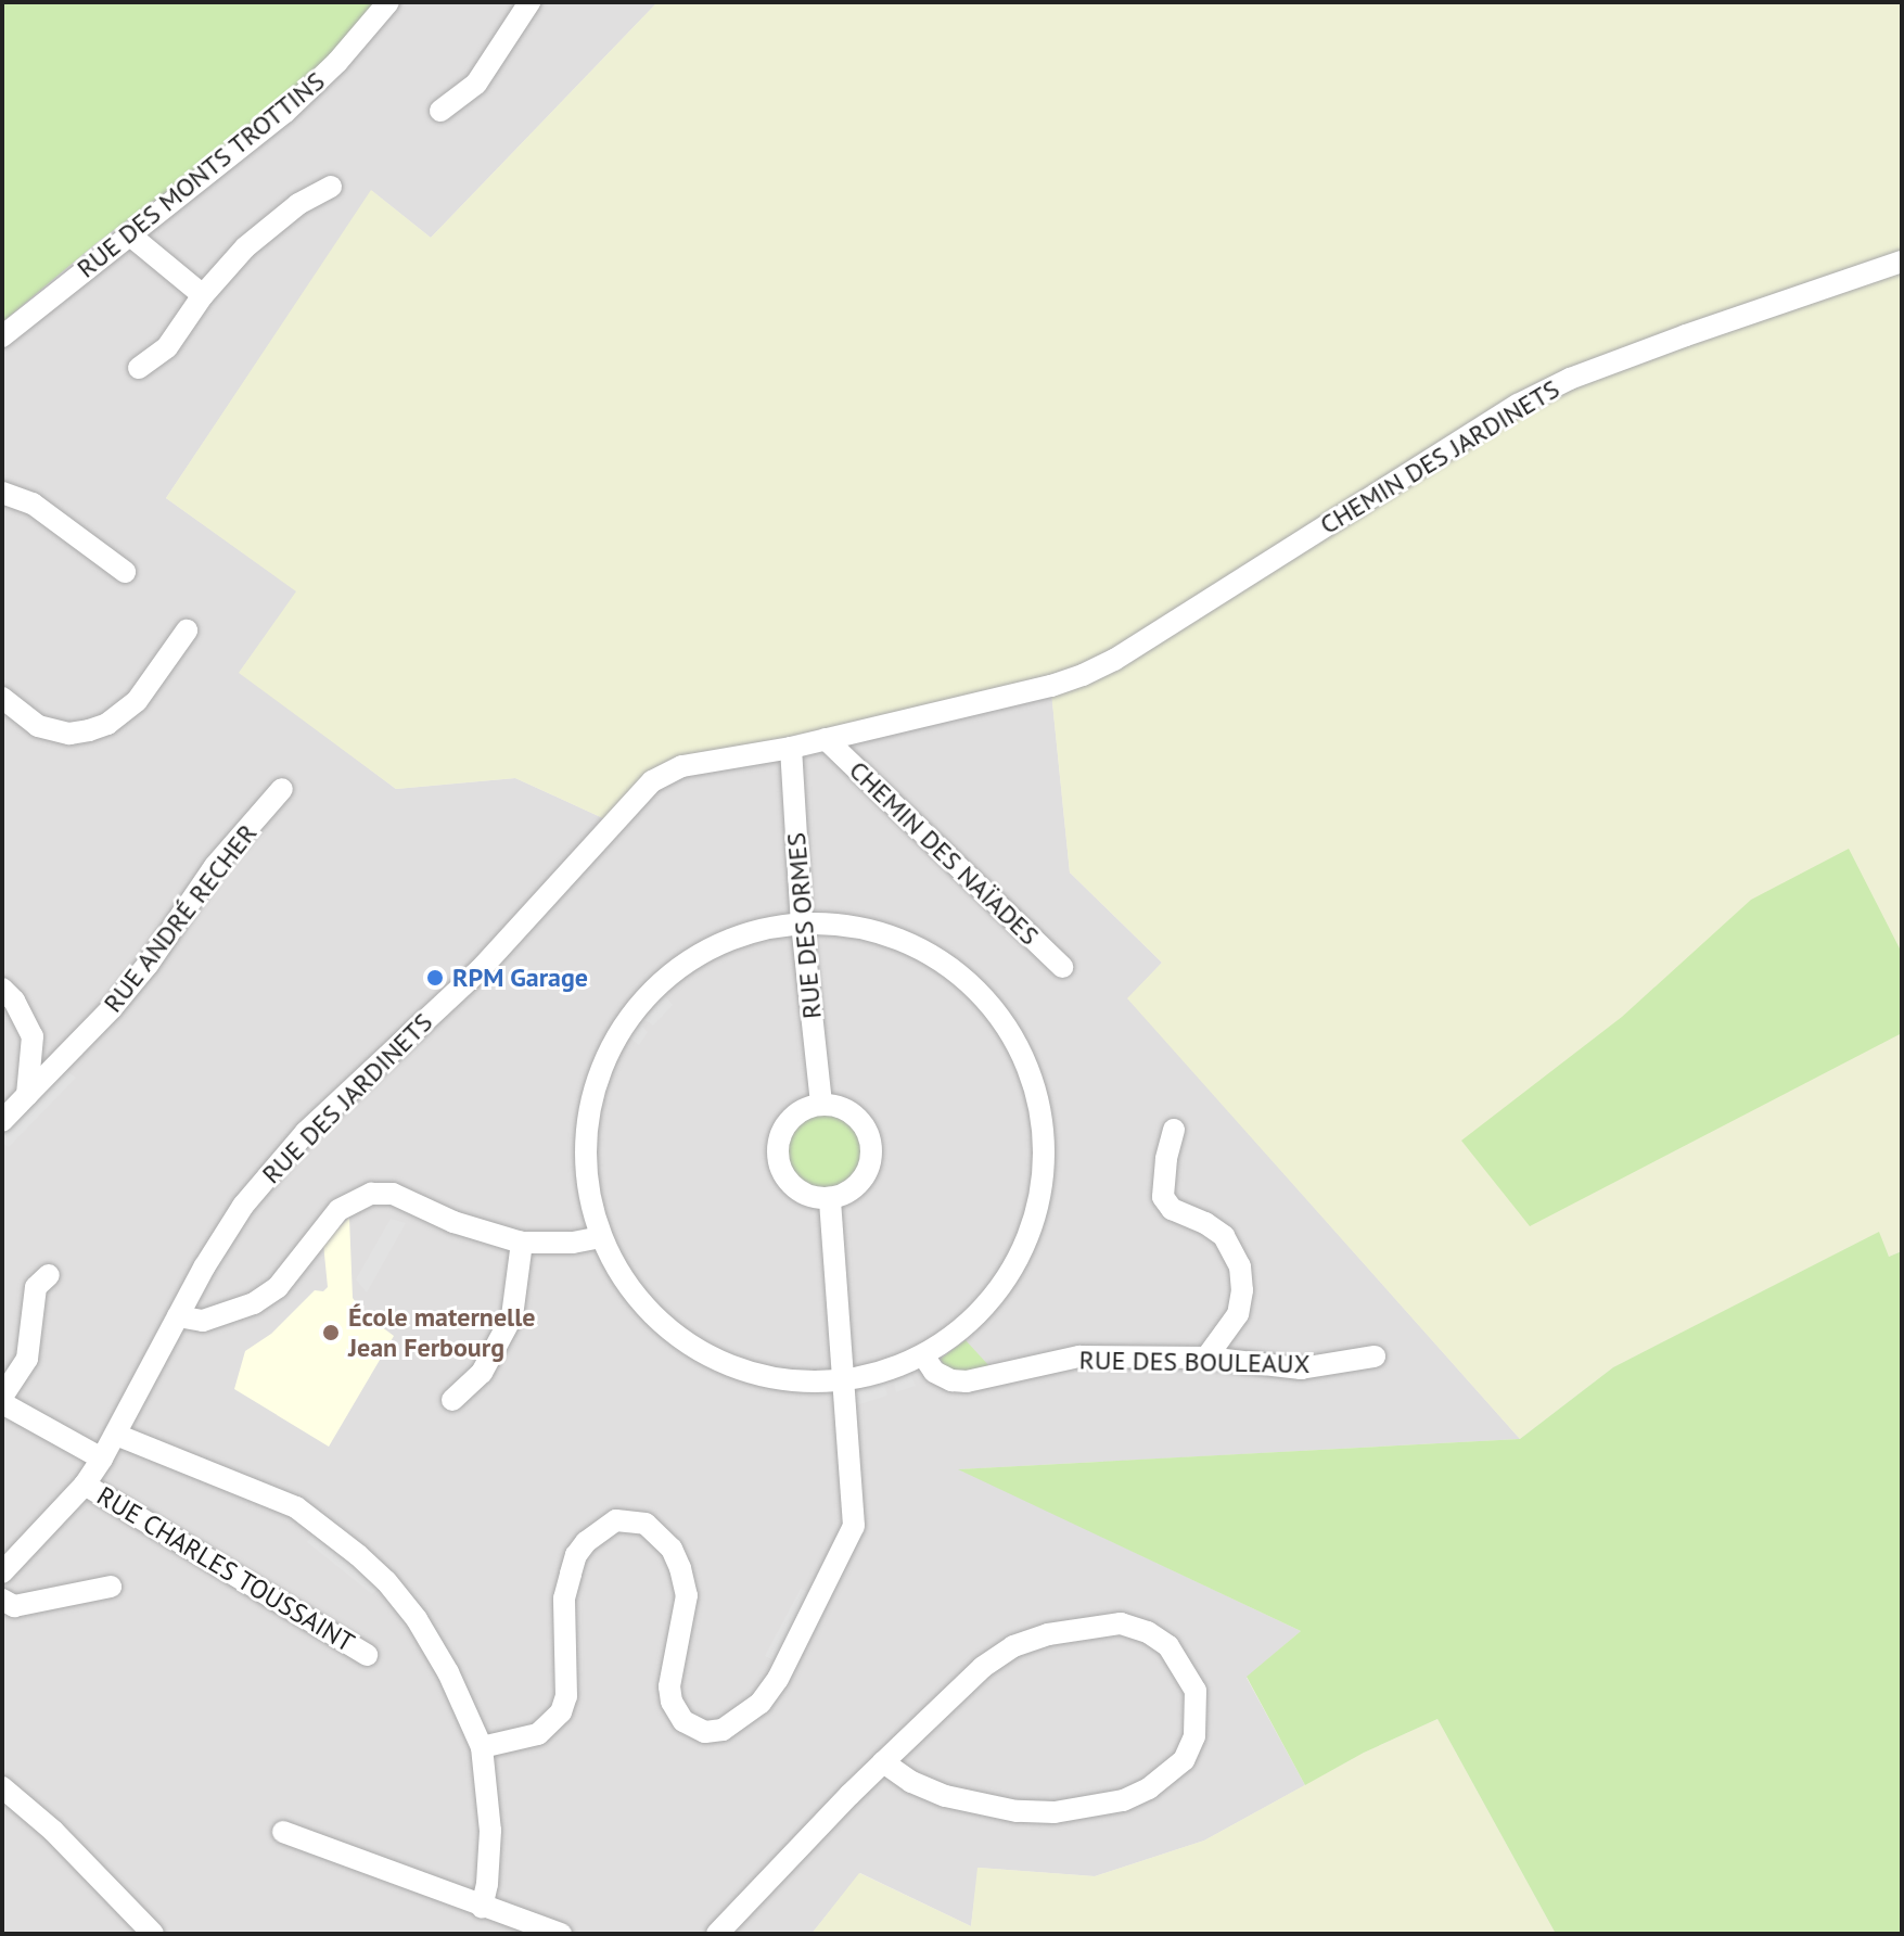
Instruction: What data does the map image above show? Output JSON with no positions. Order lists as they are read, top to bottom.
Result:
{
  "streets": {
    "street": [
      "RUE DES MONTS TROTTINS",
      "CHEMIN DES JARDINETS",
      "CHEMIN DES NAÏADES",
      "RUE ANDRÉ RECHER",
      "RUE DES ORMES",
      "RUE DES JARDINETS",
      "RUE DES BOULEAUX",
      "RUE CHARLES TOUSSAINT"
    ]
  },
  "crossings": [
    ["CHEMIN DES JARDINETS", "RUE DES JARDINETS"],
    ["CHEMIN DES NAÏADES", "RUE DES JARDINETS"],
    ["RUE DES ORMES", "RUE DES JARDINETS"],
    ["RUE DES JARDINETS", "RUE CHARLES TOUSSAINT"]
  ],
  "places": ["RPM Garage", "École maternelle Jean Ferbourg"]
}
